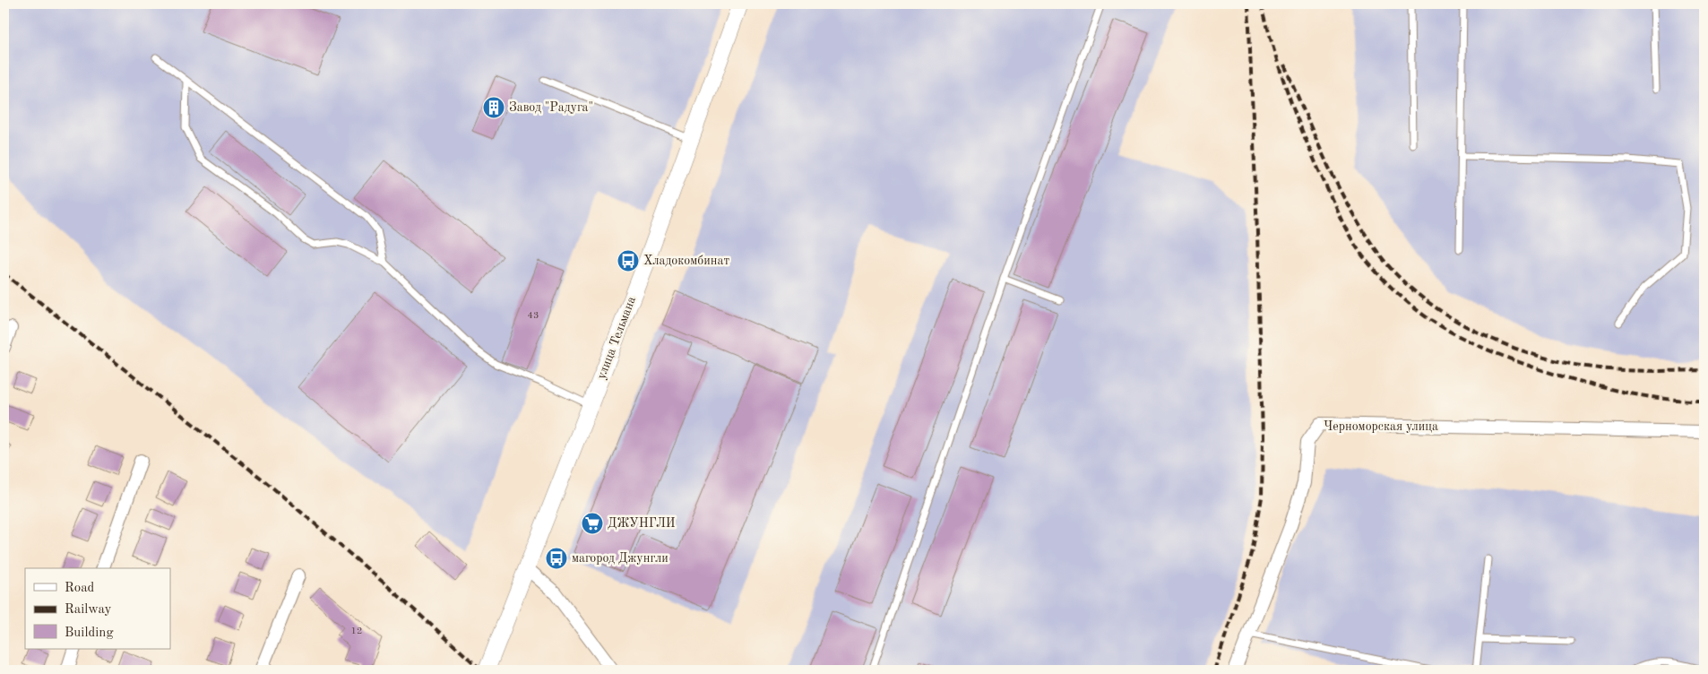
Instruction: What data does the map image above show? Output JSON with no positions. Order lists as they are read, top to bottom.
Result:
{
  "streets": {
    "street": ["улица Тельмана", "Черноморская улица"]
  },
  "places": {
    "building": ["Завод \"Радуга\""],
    "bus stop": ["Хладокомбинат", "магород Джунгли"],
    "supermarket": ["ДЖУНГЛИ"]
  },
  "house_numbers": ["43", "12"],
  "legend": ["Road", "Railway", "Building"]
}
